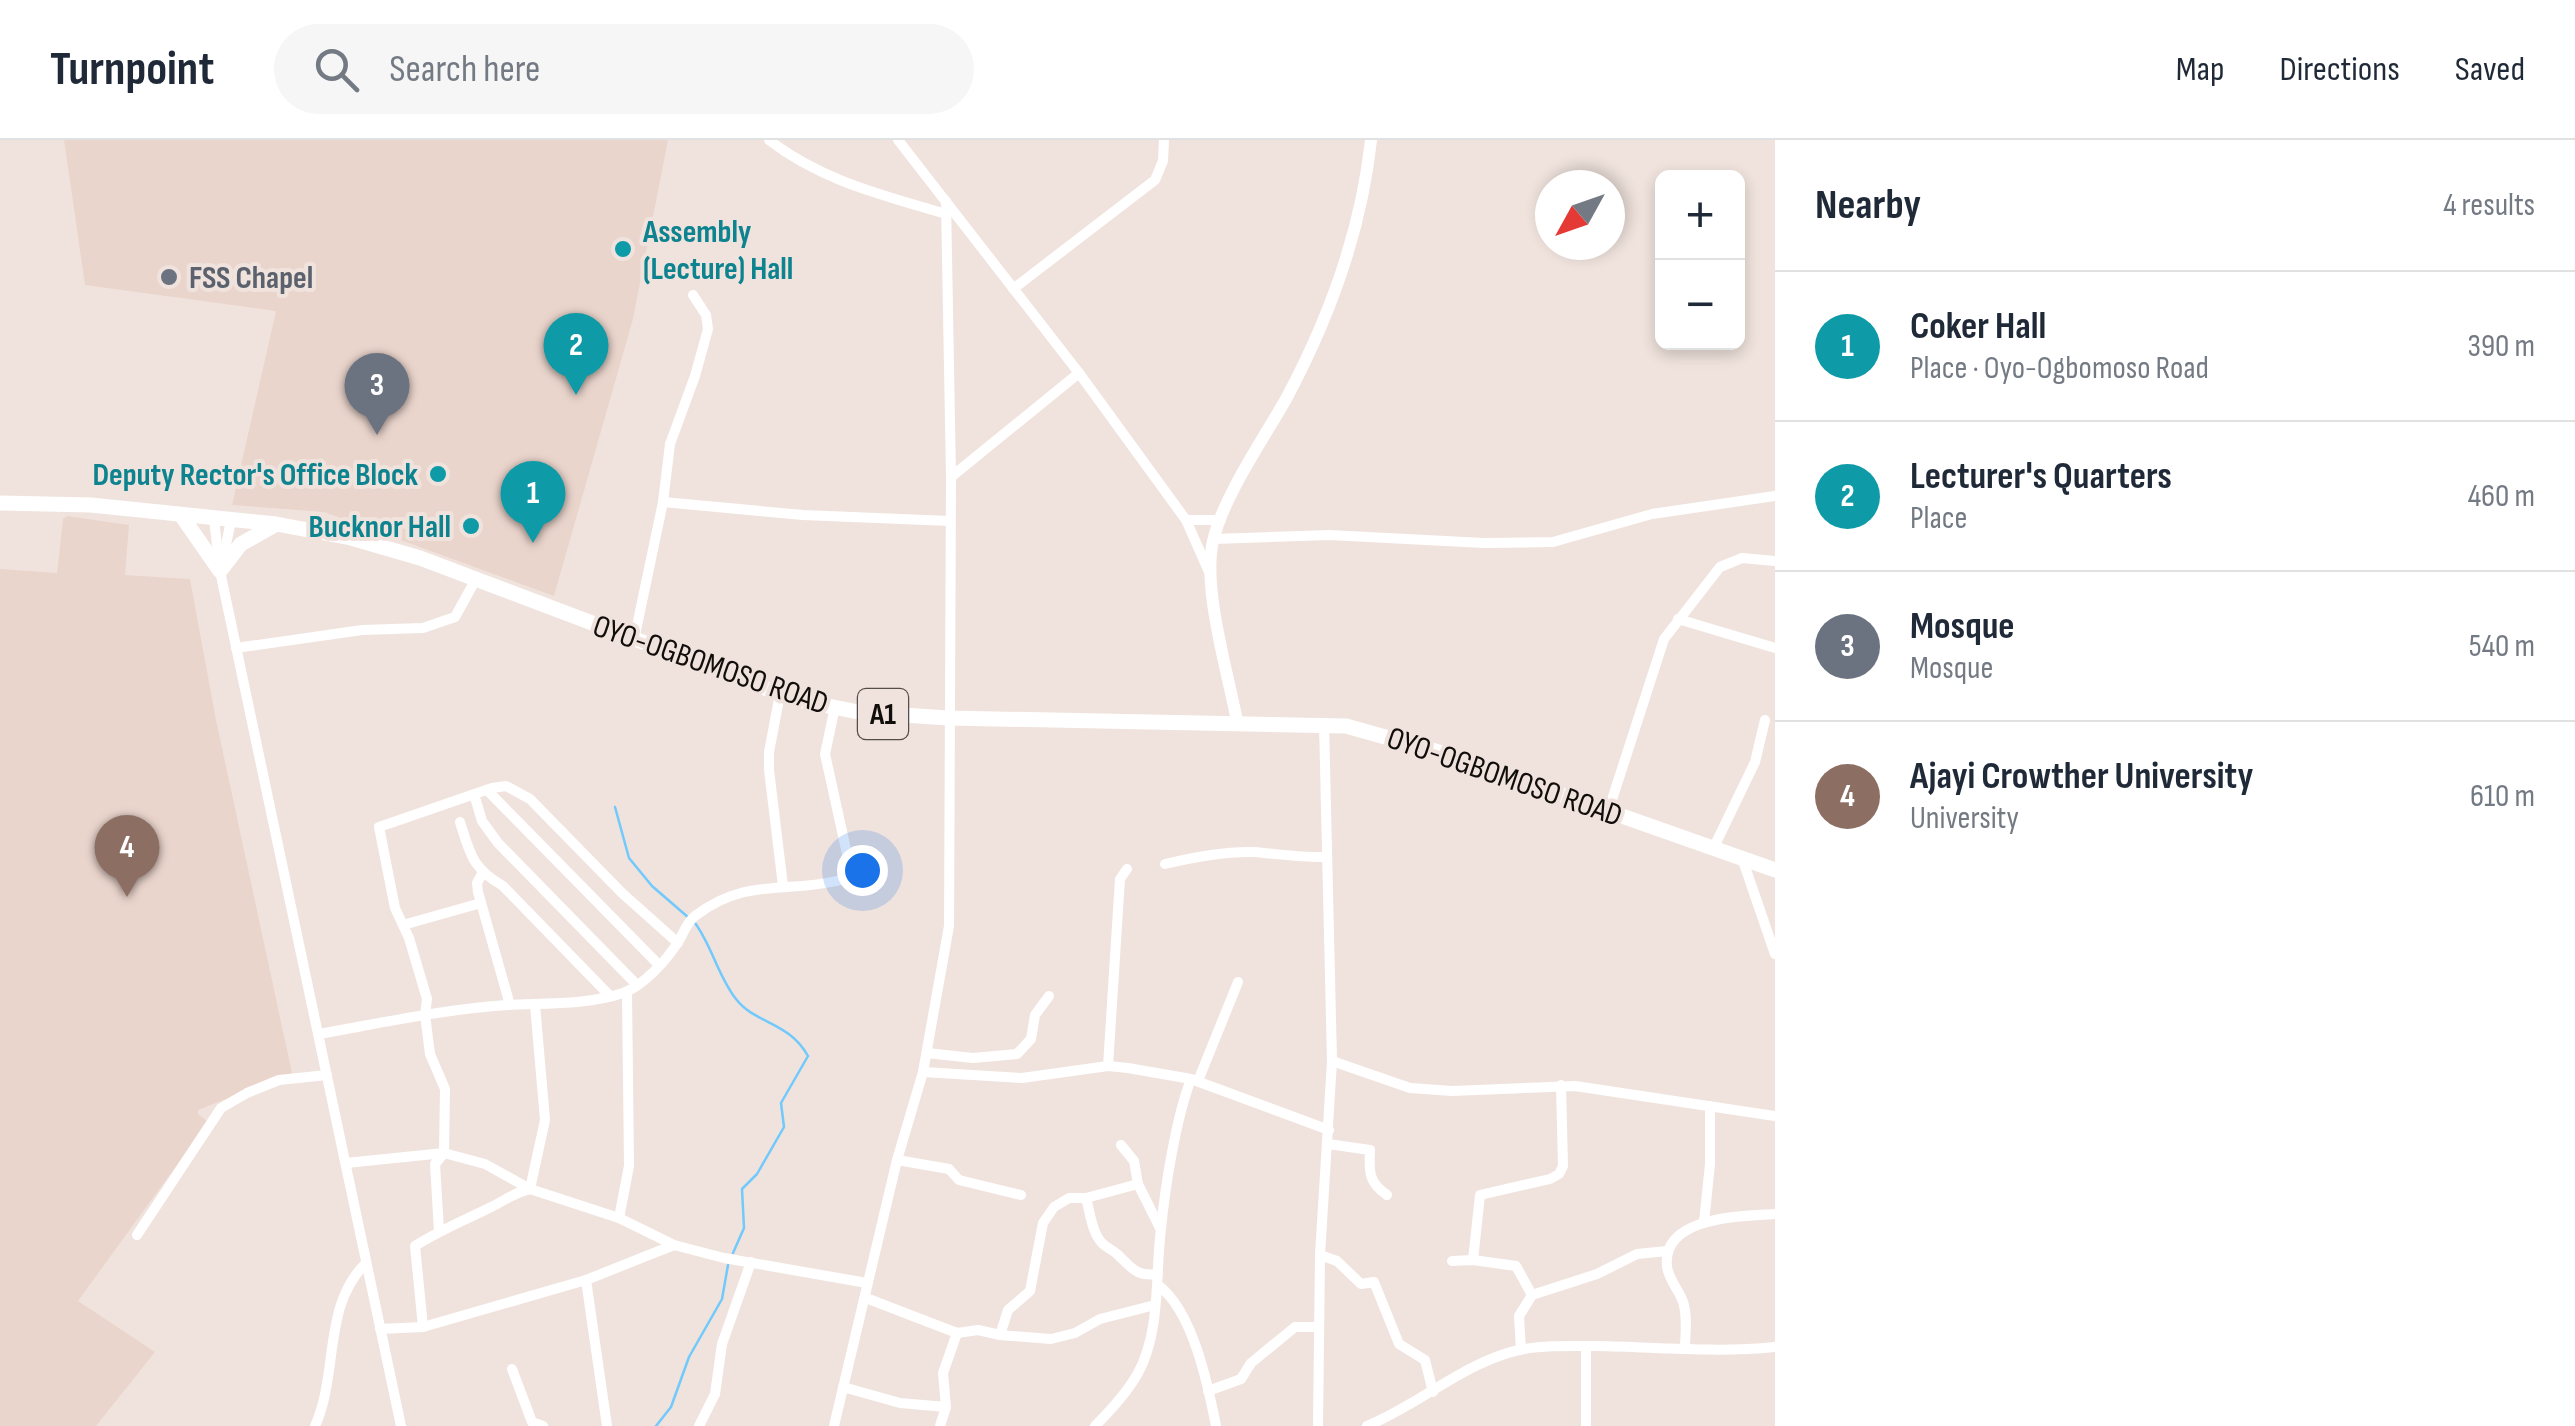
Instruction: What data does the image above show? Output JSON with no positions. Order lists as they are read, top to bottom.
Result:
{
  "streets": {
    "highway": ["OYO-OGBOMOSO ROAD", "A1"]
  },
  "places": [
    "Assembly (Lecture) Hall",
    "FSS Chapel",
    "Deputy Rector's Office Block",
    "Bucknor Hall"
  ],
  "north": "bottom left",
  "page": {
    "header": "Turnpoint",
    "search": "Search here",
    "nav": ["Map", "Directions", "Saved"],
    "heading": ["Nearby", "4 results"],
    "map_buttons": ["+", "−"],
    "list": [
      {
        "mark": "1",
        "name": "Coker Hall",
        "note": "Place · Oyo-Ogbomoso Road",
        "value": "390 m"
      },
      {
        "mark": "2",
        "name": "Lecturer's Quarters",
        "note": "Place",
        "value": "460 m"
      },
      {
        "mark": "3",
        "name": "Mosque",
        "note": "Mosque",
        "value": "540 m"
      },
      {
        "mark": "4",
        "name": "Ajayi Crowther University",
        "note": "University",
        "value": "610 m"
      }
    ],
    "pins": [
      "2",
      "3",
      "1",
      "4"
    ]
  }
}
